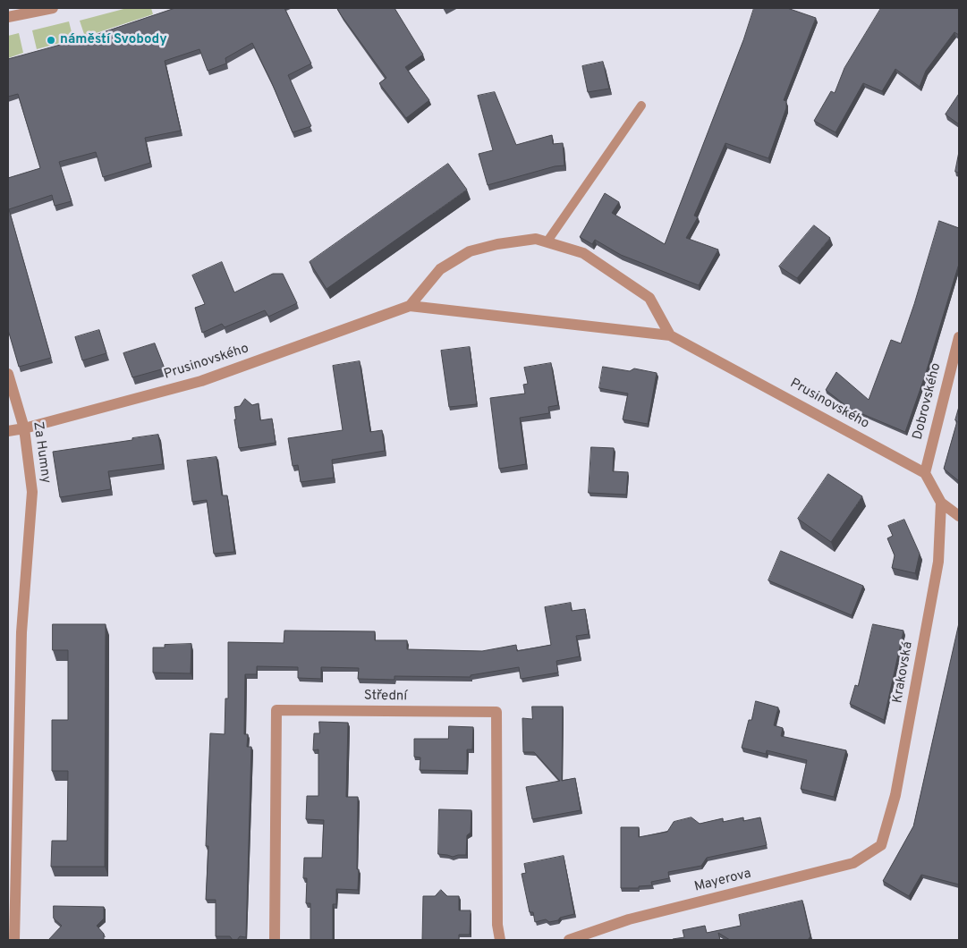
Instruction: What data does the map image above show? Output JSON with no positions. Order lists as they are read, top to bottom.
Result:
{
  "streets": {
    "street": [
      "Prusinovského",
      "Dobrovského",
      "Za Humny",
      "Krakovská",
      "Střední",
      "Mayerova"
    ]
  },
  "crossings": [
    ["Prusinovského", "Dobrovského"],
    ["Prusinovského", "Za Humny"],
    ["Krakovská", "Mayerova"]
  ],
  "places": ["náměstí Svobody"]
}
